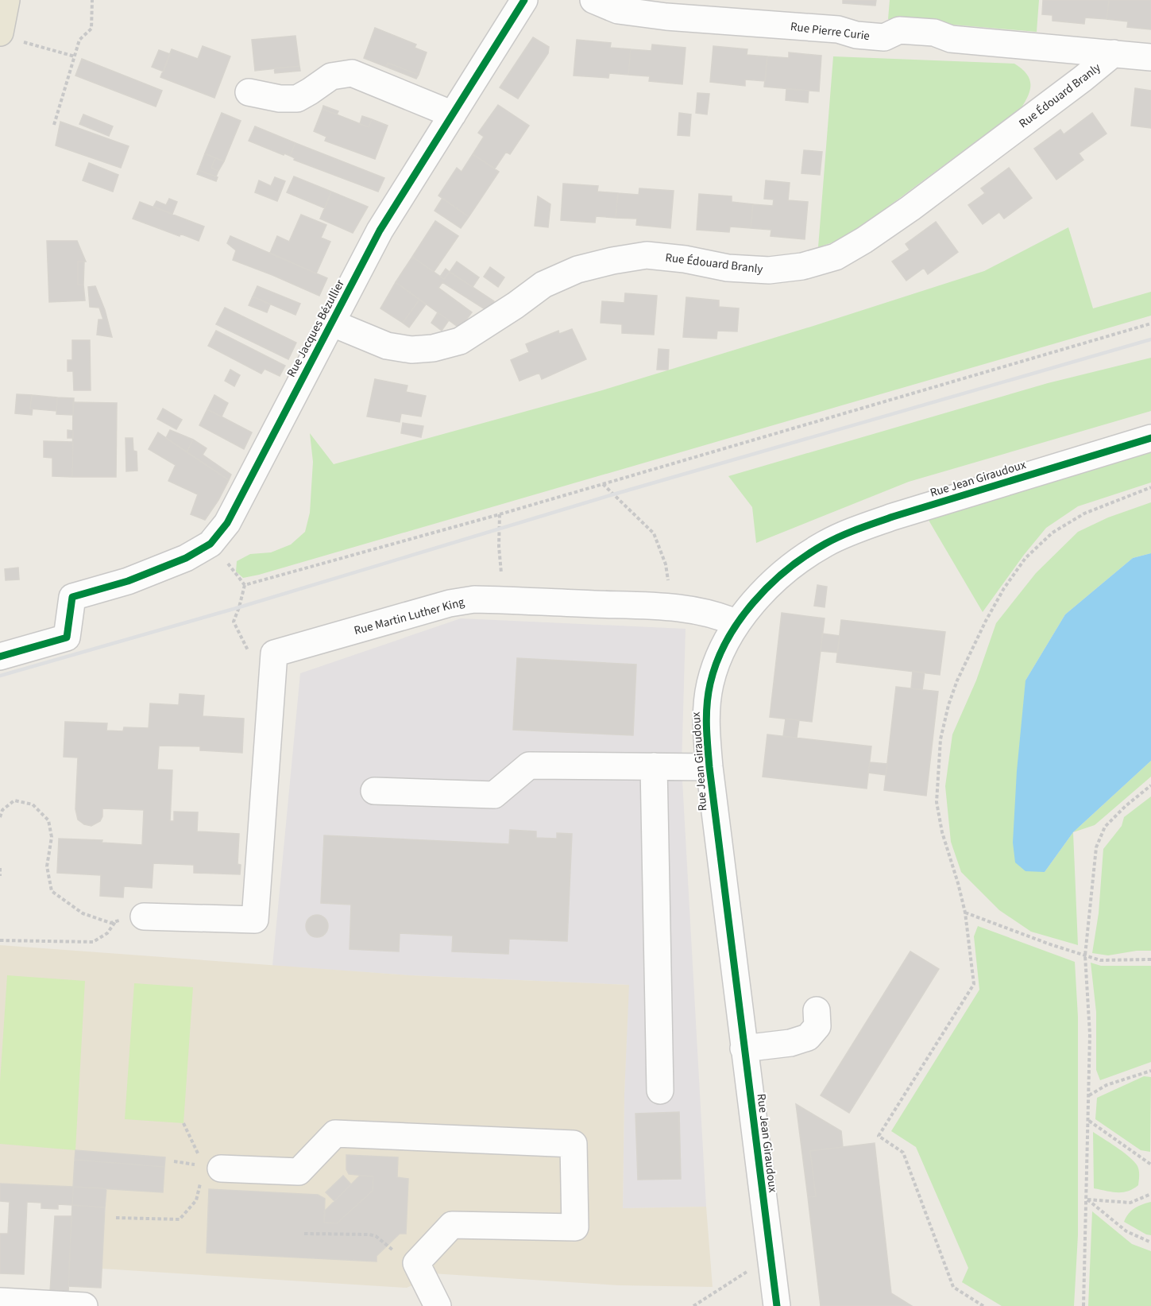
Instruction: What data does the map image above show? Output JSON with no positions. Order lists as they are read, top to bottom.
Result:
{
  "streets": {
    "street": [
      "Rue Pierre Curie",
      "Rue Édouard Branly",
      "Rue Jacques Bézullier",
      "Rue Jean Giraudoux",
      "Rue Martin Luther King"
    ]
  },
  "crossings": [
    ["Rue Pierre Curie", "Rue Édouard Branly"],
    ["Rue Édouard Branly", "Rue Jacques Bézullier"],
    ["Rue Jean Giraudoux", "Rue Martin Luther King"]
  ]
}
